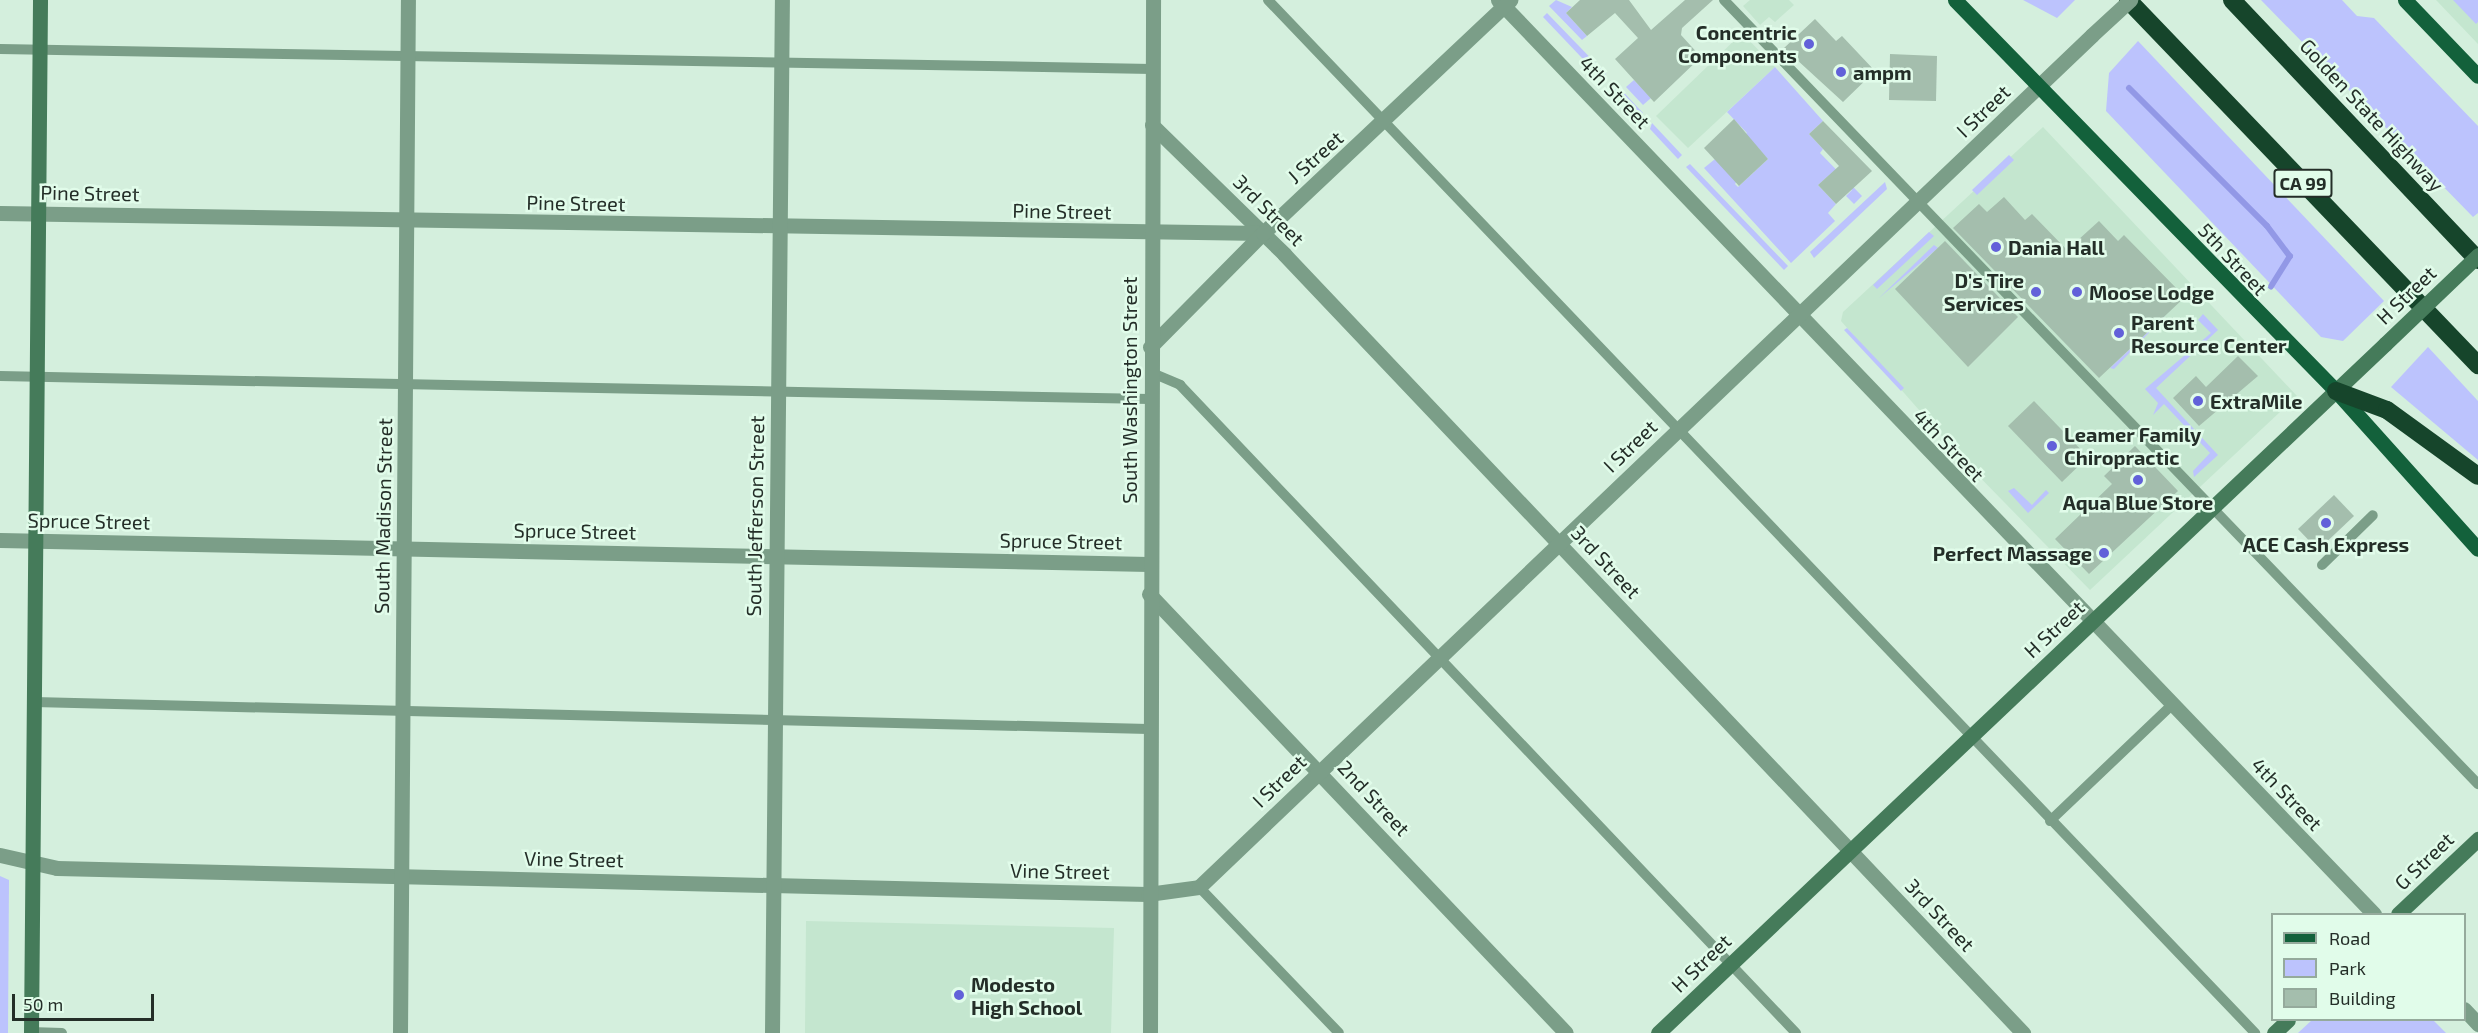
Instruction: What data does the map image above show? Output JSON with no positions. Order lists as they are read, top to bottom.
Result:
{
  "streets": {
    "highway": ["Golden State Highway", "CA 99"],
    "main road": ["5th Street", "H Street", "G Street"],
    "street": [
      "4th Street",
      "I Street",
      "J Street",
      "Pine Street",
      "3rd Street",
      "South Washington Street",
      "South Madison Street",
      "South Jefferson Street",
      "Spruce Street",
      "2nd Street",
      "Vine Street"
    ]
  },
  "crossings": [
    ["4th Street", "I Street"],
    ["4th Street", "J Street"],
    ["4th Street", "H Street"],
    ["I Street", "CA 99"],
    ["I Street", "3rd Street"],
    ["I Street", "5th Street"],
    ["I Street", "2nd Street"],
    ["J Street", "Pine Street"],
    ["J Street", "3rd Street"],
    ["J Street", "South Washington Street"],
    ["Pine Street", "3rd Street"],
    ["Pine Street", "South Washington Street"],
    ["Pine Street", "South Madison Street"],
    ["Pine Street", "South Jefferson Street"],
    ["3rd Street", "H Street"],
    ["3rd Street", "South Washington Street"],
    ["5th Street", "H Street"],
    ["South Washington Street", "Spruce Street"],
    ["South Washington Street", "2nd Street"],
    ["South Washington Street", "Vine Street"],
    ["South Madison Street", "Spruce Street"],
    ["South Madison Street", "Vine Street"],
    ["South Jefferson Street", "Spruce Street"],
    ["South Jefferson Street", "Vine Street"]
  ],
  "places": [
    "Concentric Components",
    "ampm",
    "Dania Hall",
    "D's Tire Services",
    "Moose Lodge",
    "Parent Resource Center",
    "ExtraMile",
    "Leamer Family Chiropractic",
    "Aqua Blue Store",
    "ACE Cash Express",
    "Perfect Massage",
    "Modesto High School"
  ],
  "legend": ["Road", "Park", "Building"],
  "scale_bar": "50 m"
}
